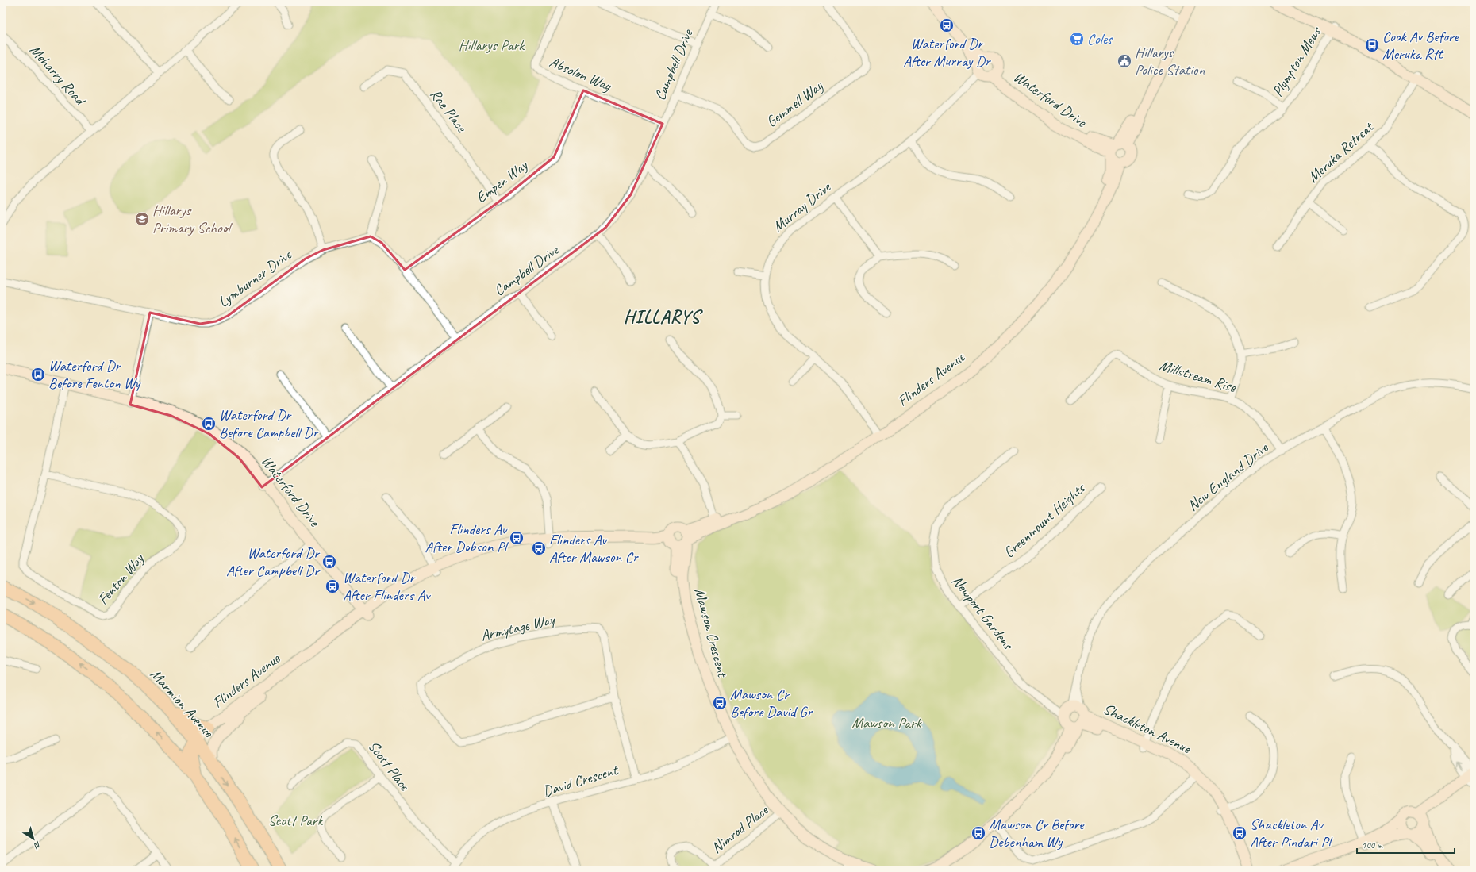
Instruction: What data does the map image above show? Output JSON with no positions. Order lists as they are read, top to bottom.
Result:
{
  "streets": {
    "highway": ["Marmion Avenue"],
    "street": [
      "Plympton Mews",
      "Campbell Drive",
      "Absolon Way",
      "Meharry Road",
      "Waterford Drive",
      "Gemmell Way",
      "Rae Place",
      "Meruka Retreat",
      "Empen Way",
      "Murray Drive",
      "Lymburner Drive",
      "Millstream Rise",
      "Flinders Avenue",
      "New England Drive",
      "Greenmount Heights",
      "Fenton Way",
      "Newport Gardens",
      "Armytage Way",
      "Mawson Crescent",
      "Shackleton Avenue",
      "Scott Place",
      "David Crescent",
      "Nimrod Place"
    ]
  },
  "crossings": [
    ["Campbell Drive", "Absolon Way"],
    ["Campbell Drive", "Waterford Drive"],
    ["Campbell Drive", "Gemmell Way"],
    ["Absolon Way", "Empen Way"],
    ["Waterford Drive", "Murray Drive"],
    ["Waterford Drive", "Flinders Avenue"],
    ["Waterford Drive", "Fenton Way"],
    ["Rae Place", "Empen Way"],
    ["Murray Drive", "Flinders Avenue"],
    ["Millstream Rise", "New England Drive"],
    ["Flinders Avenue", "Mawson Crescent"],
    ["Flinders Avenue", "Marmion Avenue"],
    ["New England Drive", "Newport Gardens"],
    ["New England Drive", "Shackleton Avenue"],
    ["Greenmount Heights", "Newport Gardens"],
    ["Newport Gardens", "Shackleton Avenue"],
    ["Armytage Way", "David Crescent"],
    ["Mawson Crescent", "David Crescent"],
    ["Mawson Crescent", "Nimrod Place"],
    ["Scott Place", "David Crescent"]
  ],
  "districts": ["HILLARYS"],
  "parks": ["Hillarys Park", "Mawson Park", "Scott Park"],
  "places": {
    "bus stop": [
      "Waterford Dr After Murray Dr",
      "Cook Av Before Meruka Rtt",
      "Waterford Dr Before Fenton Wy",
      "Waterford Dr Before Campbell Dr",
      "Flinders Av After Dobson Pl",
      "Flinders Av After Mawson Cr",
      "Waterford Dr After Campbell Dr",
      "Waterford Dr After Flinders Av",
      "Mawson Cr Before David Gr",
      "Mawson Cr Before Debenham Wy",
      "Shackleton Av After Pindari Pl"
    ],
    "supermarket": ["Coles"],
    "public building": ["Hillarys Police Station"],
    "school or university": ["Hillarys Primary School"]
  },
  "scale_bar": "100 m",
  "north": "bottom right"
}
